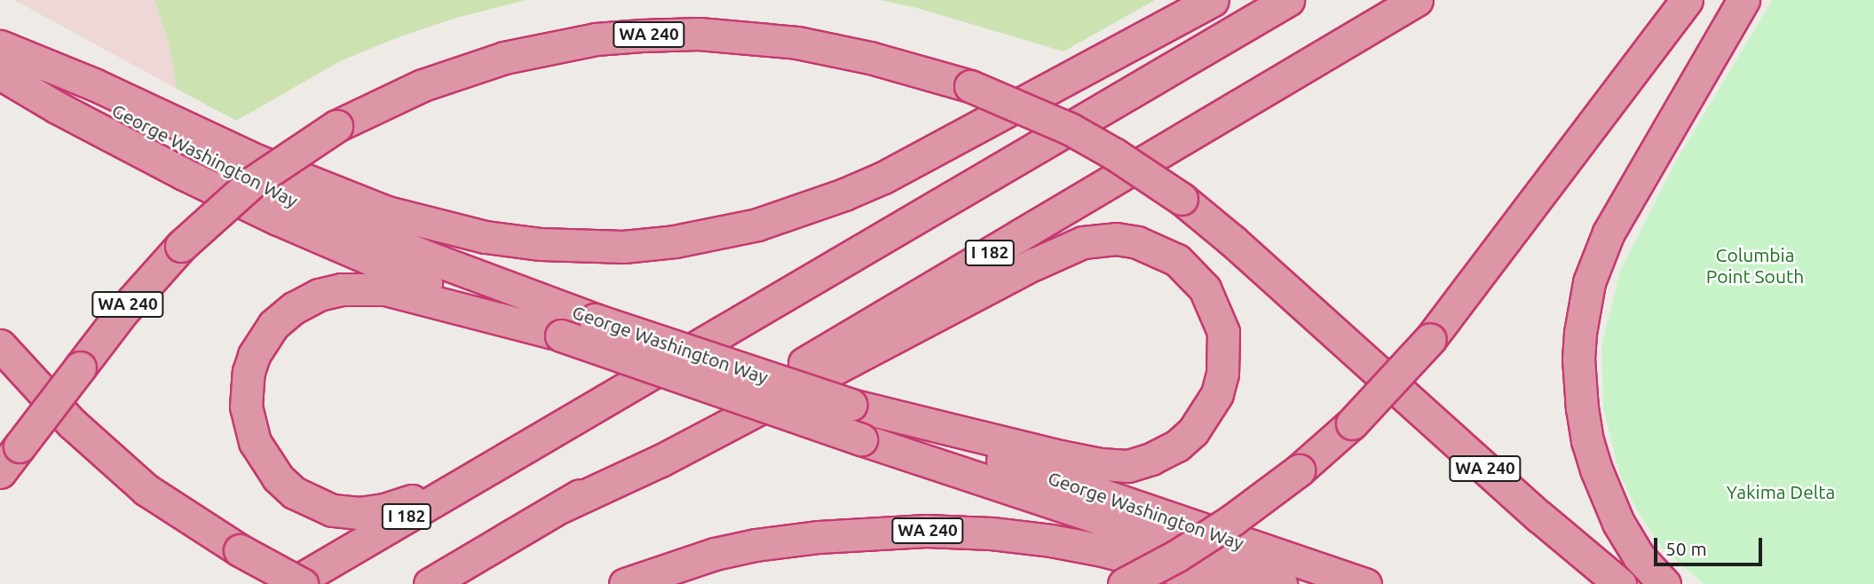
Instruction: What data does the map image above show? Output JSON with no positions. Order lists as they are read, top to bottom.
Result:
{
  "streets": {
    "highway": ["WA 240", "George Washington Way", "I 182"]
  },
  "parks": ["Columbia Point South", "Yakima Delta"],
  "scale_bar": "50 m"
}
